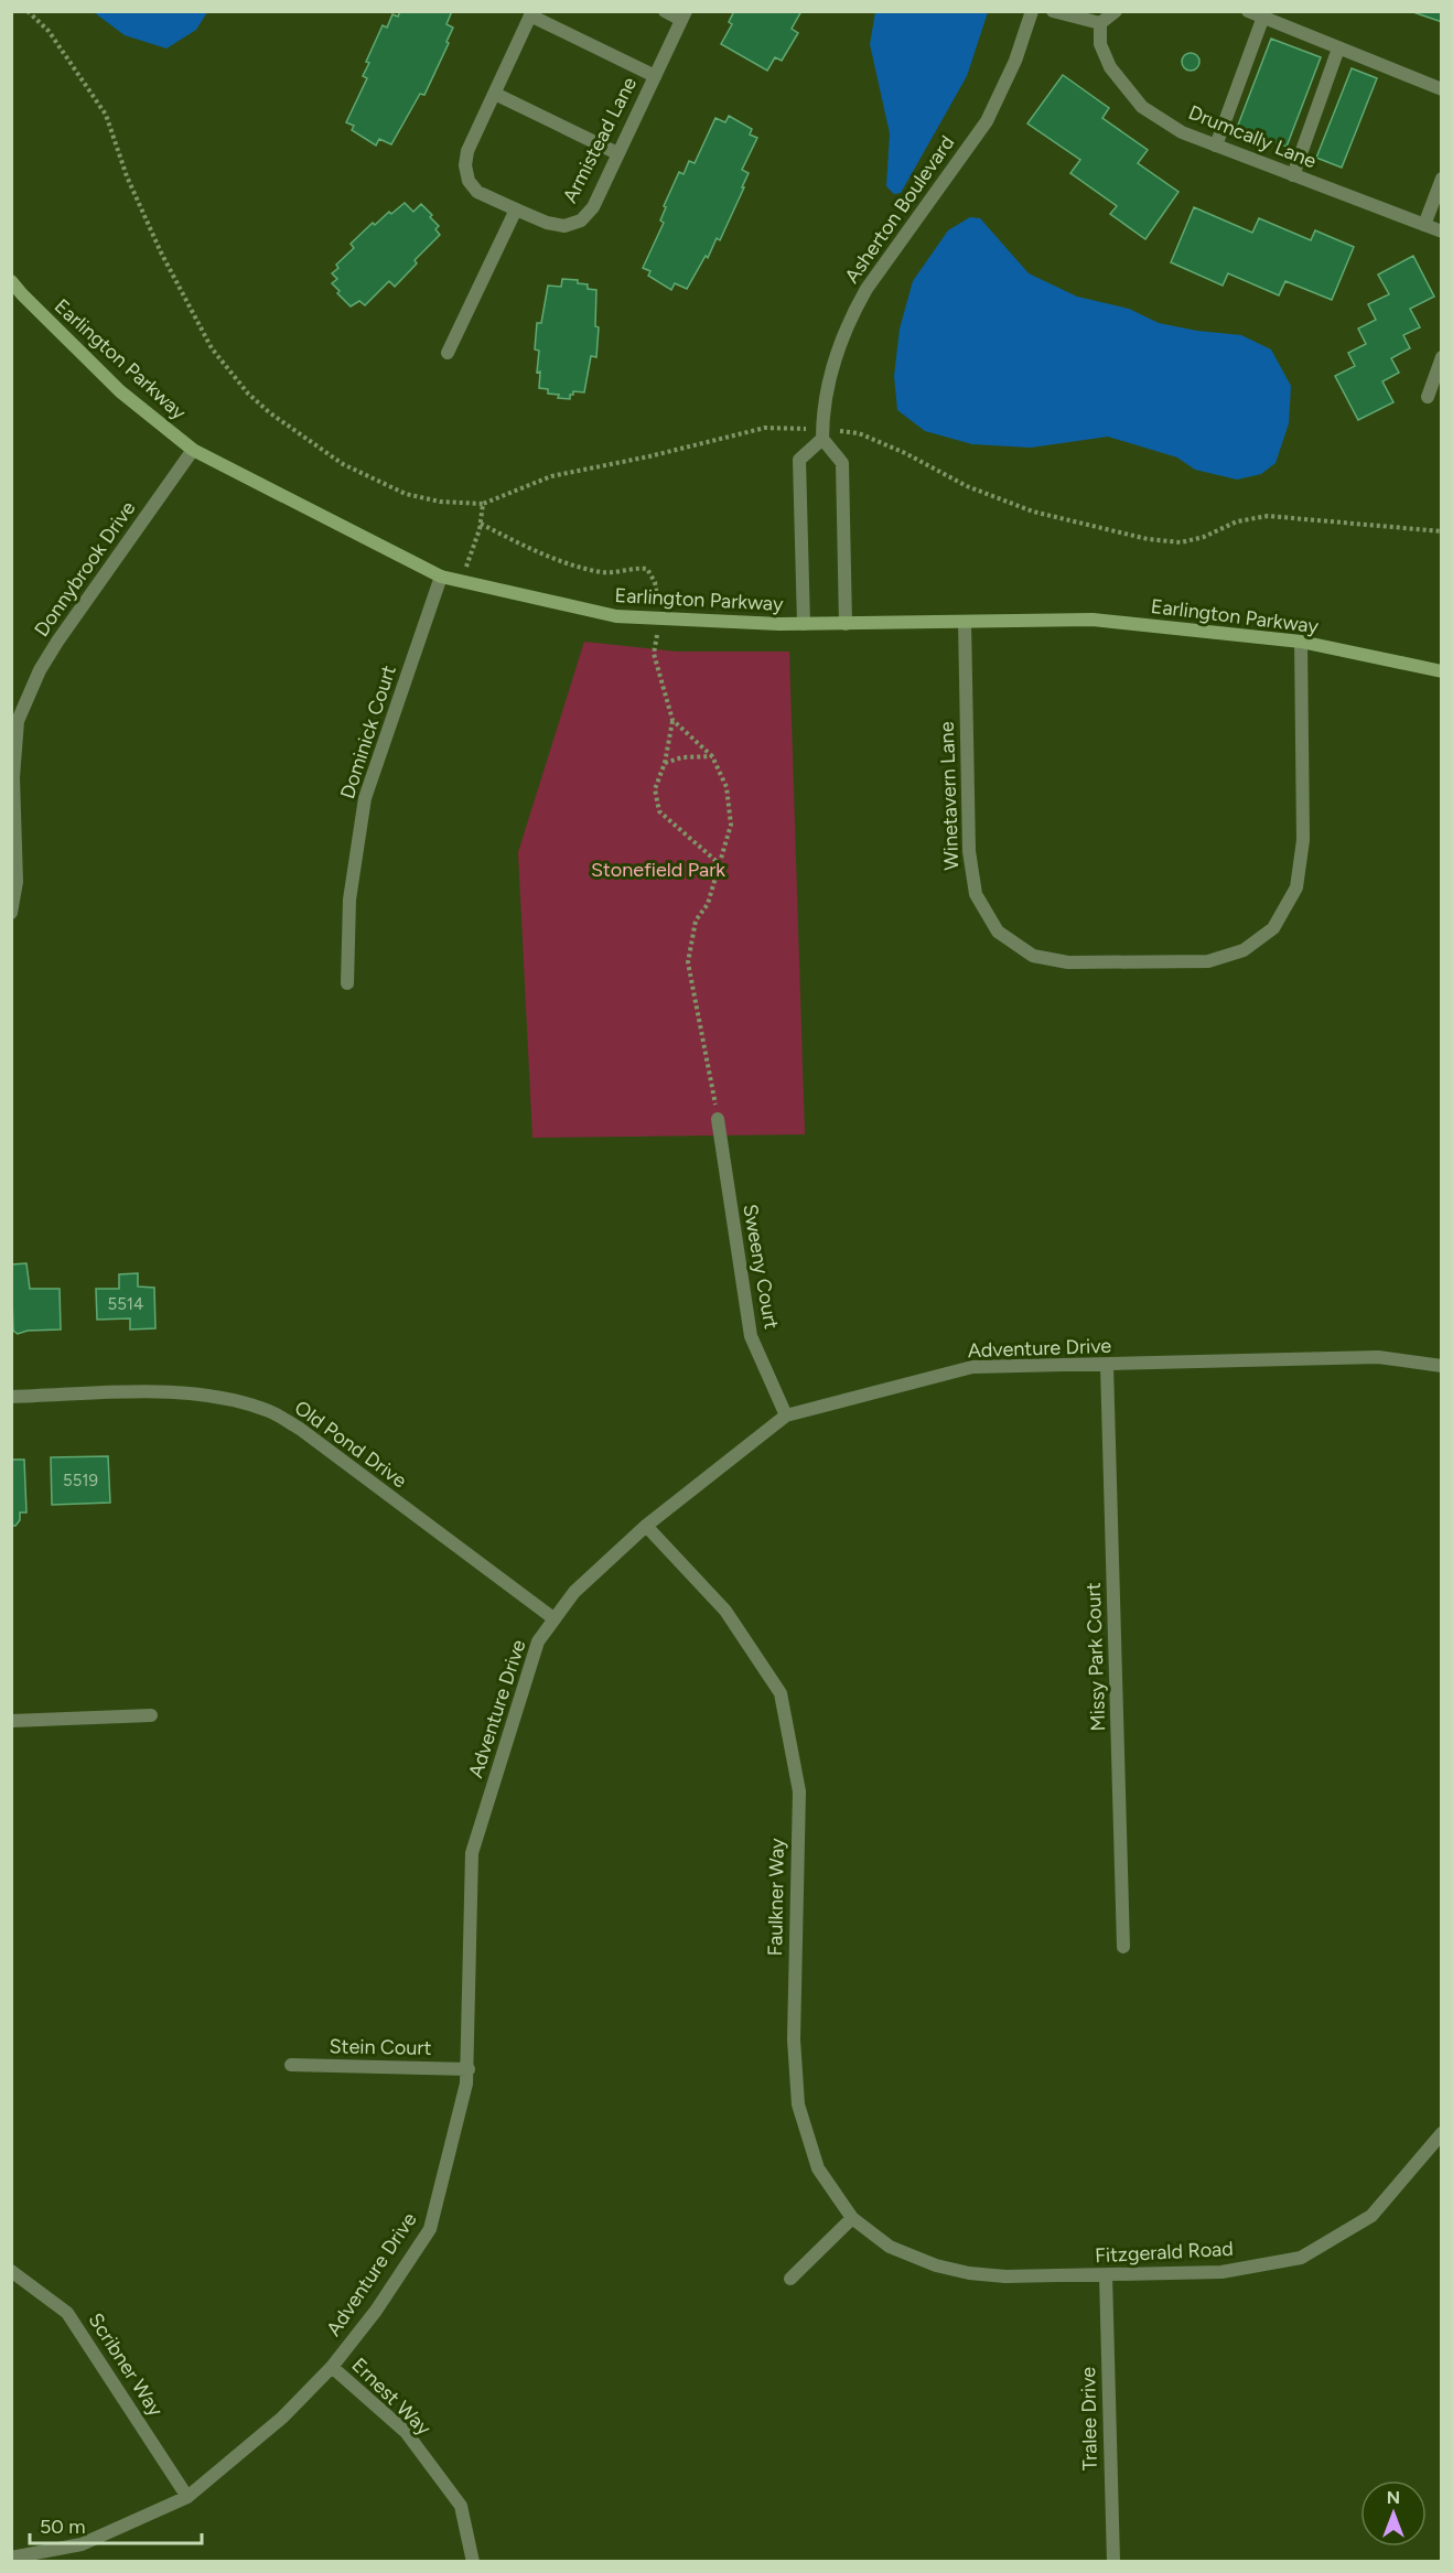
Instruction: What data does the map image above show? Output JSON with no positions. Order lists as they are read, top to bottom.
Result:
{
  "streets": {
    "street": [
      "Drumcally Lane",
      "Armistead Lane",
      "Asherton Boulevard",
      "Earlington Parkway",
      "Donnybrook Drive",
      "Dominick Court",
      "Winetavern Lane",
      "Sweeny Court",
      "Adventure Drive",
      "Old Pond Drive",
      "Missy Park Court",
      "Faulkner Way",
      "Stein Court",
      "Fitzgerald Road",
      "Scribner Way",
      "Ernest Way",
      "Tralee Drive"
    ]
  },
  "crossings": [
    ["Earlington Parkway", "Donnybrook Drive"],
    ["Earlington Parkway", "Dominick Court"],
    ["Earlington Parkway", "Winetavern Lane"],
    ["Sweeny Court", "Adventure Drive"],
    ["Adventure Drive", "Old Pond Drive"],
    ["Adventure Drive", "Missy Park Court"],
    ["Adventure Drive", "Faulkner Way"],
    ["Adventure Drive", "Stein Court"],
    ["Adventure Drive", "Scribner Way"],
    ["Adventure Drive", "Ernest Way"],
    ["Faulkner Way", "Fitzgerald Road"],
    ["Fitzgerald Road", "Tralee Drive"]
  ],
  "parks": ["Stonefield Park"],
  "house_numbers": ["5514", "5519"],
  "scale_bar": "50 m",
  "north": "top"
}
